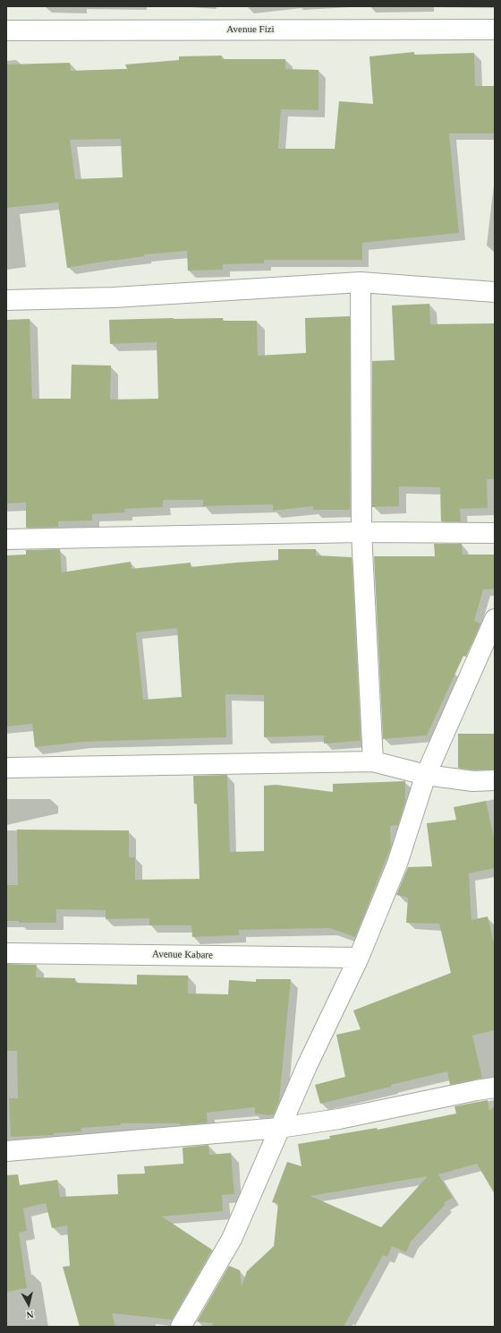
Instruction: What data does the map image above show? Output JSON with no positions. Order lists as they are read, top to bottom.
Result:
{
  "streets": {
    "street": ["Avenue Fizi", "Avenue Kabare"]
  },
  "north": "bottom"
}
